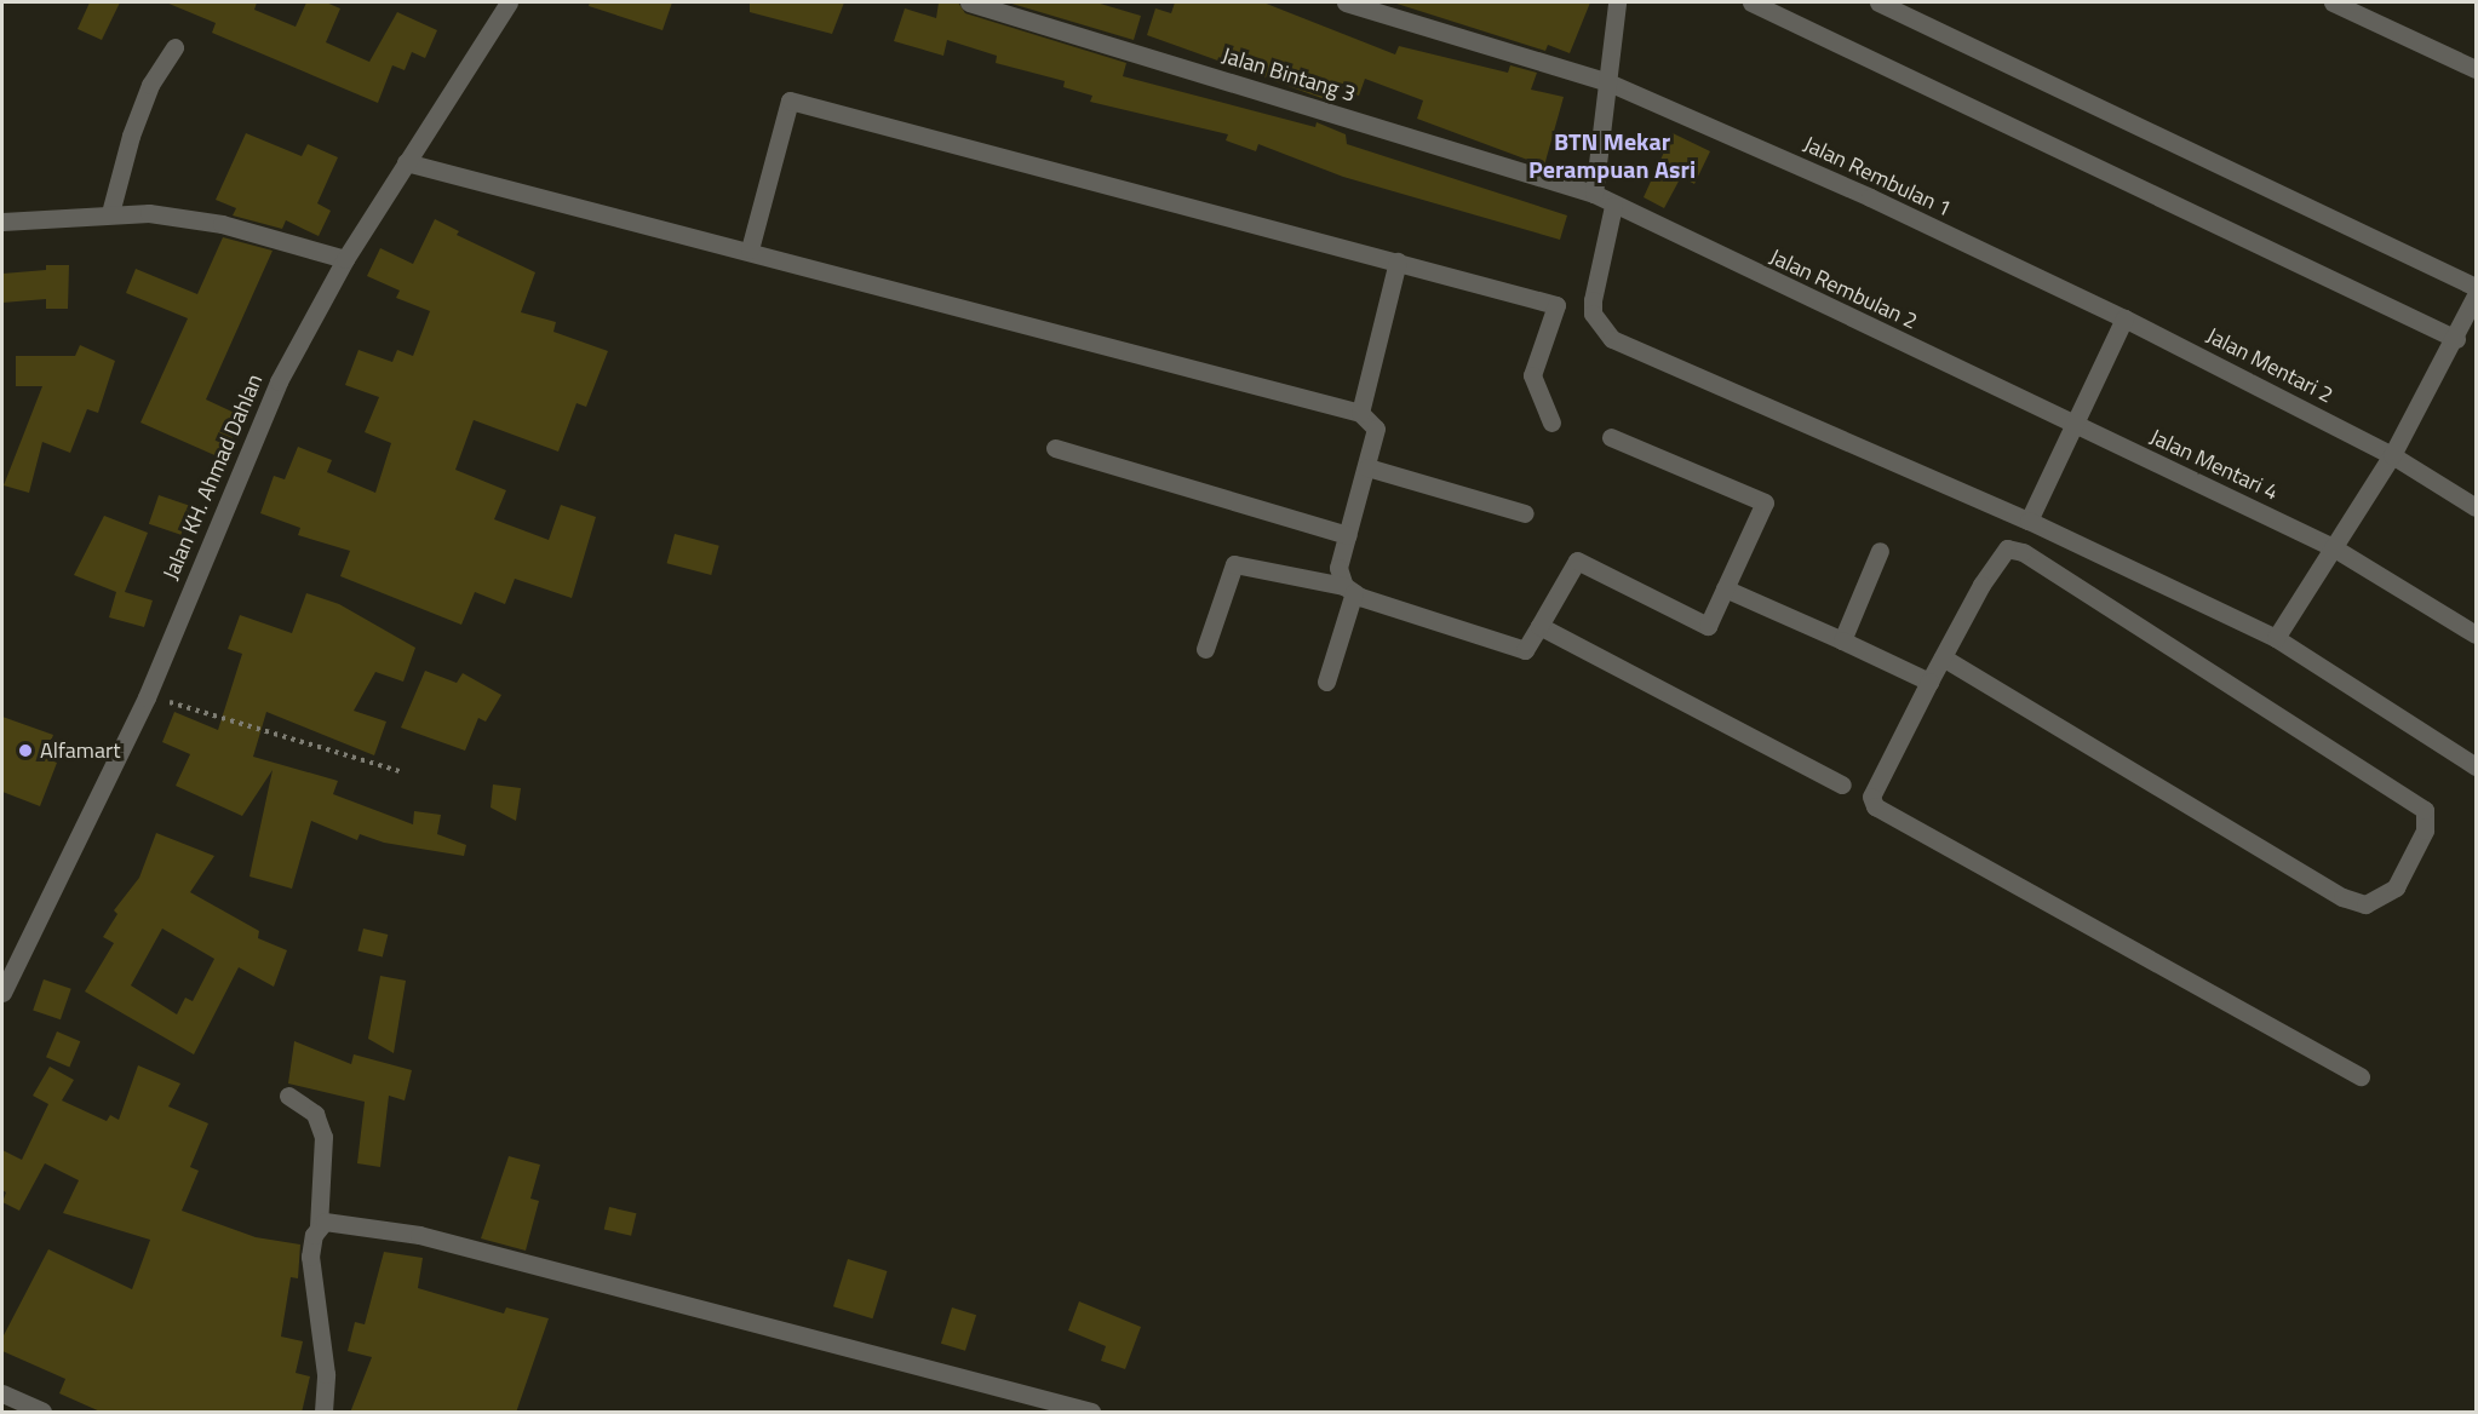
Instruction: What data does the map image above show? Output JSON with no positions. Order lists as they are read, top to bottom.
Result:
{
  "streets": {
    "street": [
      "Jalan Bintang 3",
      "Jalan Rembulan 1",
      "Jalan Rembulan 2",
      "Jalan Mentari 2",
      "Jalan Mentari 4",
      "Jalan KH. Ahmad Dahlan"
    ]
  },
  "crossings": [
    ["Jalan Bintang 3", "Jalan Rembulan 2"],
    ["Jalan Rembulan 1", "Jalan Mentari 2"],
    ["Jalan Rembulan 2", "Jalan Mentari 4"]
  ],
  "districts": ["BTN Mekar Perampuan Asri"],
  "places": ["Alfamart"]
}
